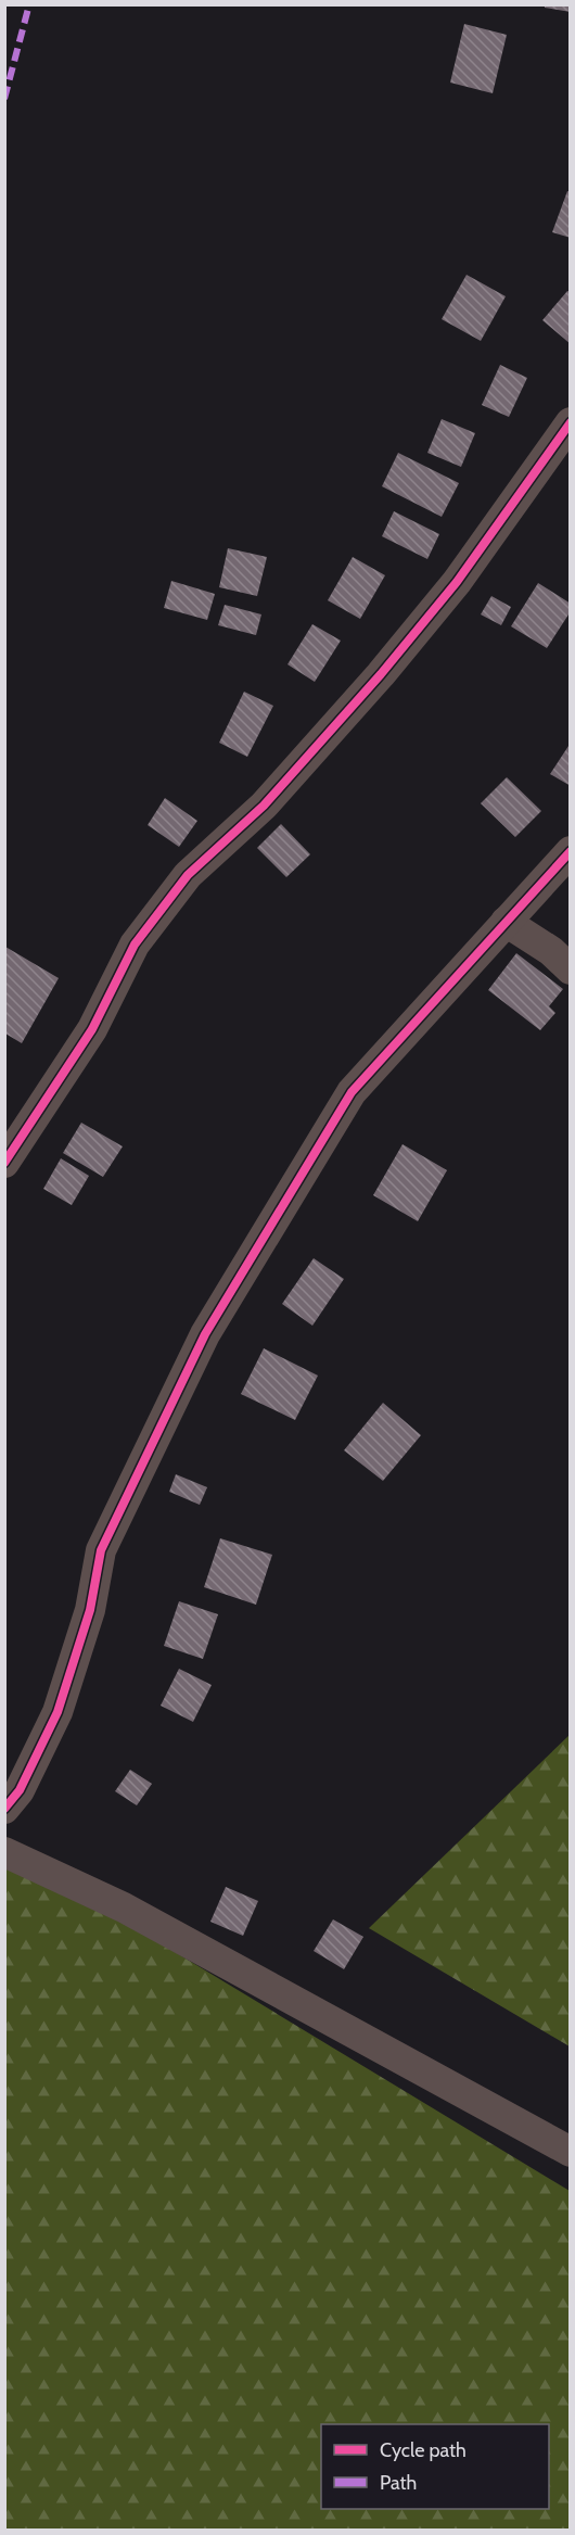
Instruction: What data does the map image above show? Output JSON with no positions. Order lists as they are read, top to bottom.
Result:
{
  "legend": ["Cycle path", "Path"]
}
